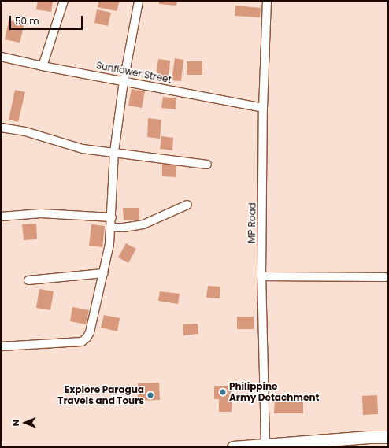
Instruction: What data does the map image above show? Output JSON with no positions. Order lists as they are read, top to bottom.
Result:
{
  "streets": {
    "street": ["Sunflower Street", "MP Road"]
  },
  "crossings": [
    ["Sunflower Street", "MP Road"]
  ],
  "places": ["Philippine Army Detachment", "Explore Paragua Travels and Tours"],
  "scale_bar": "50 m",
  "north": "left"
}
